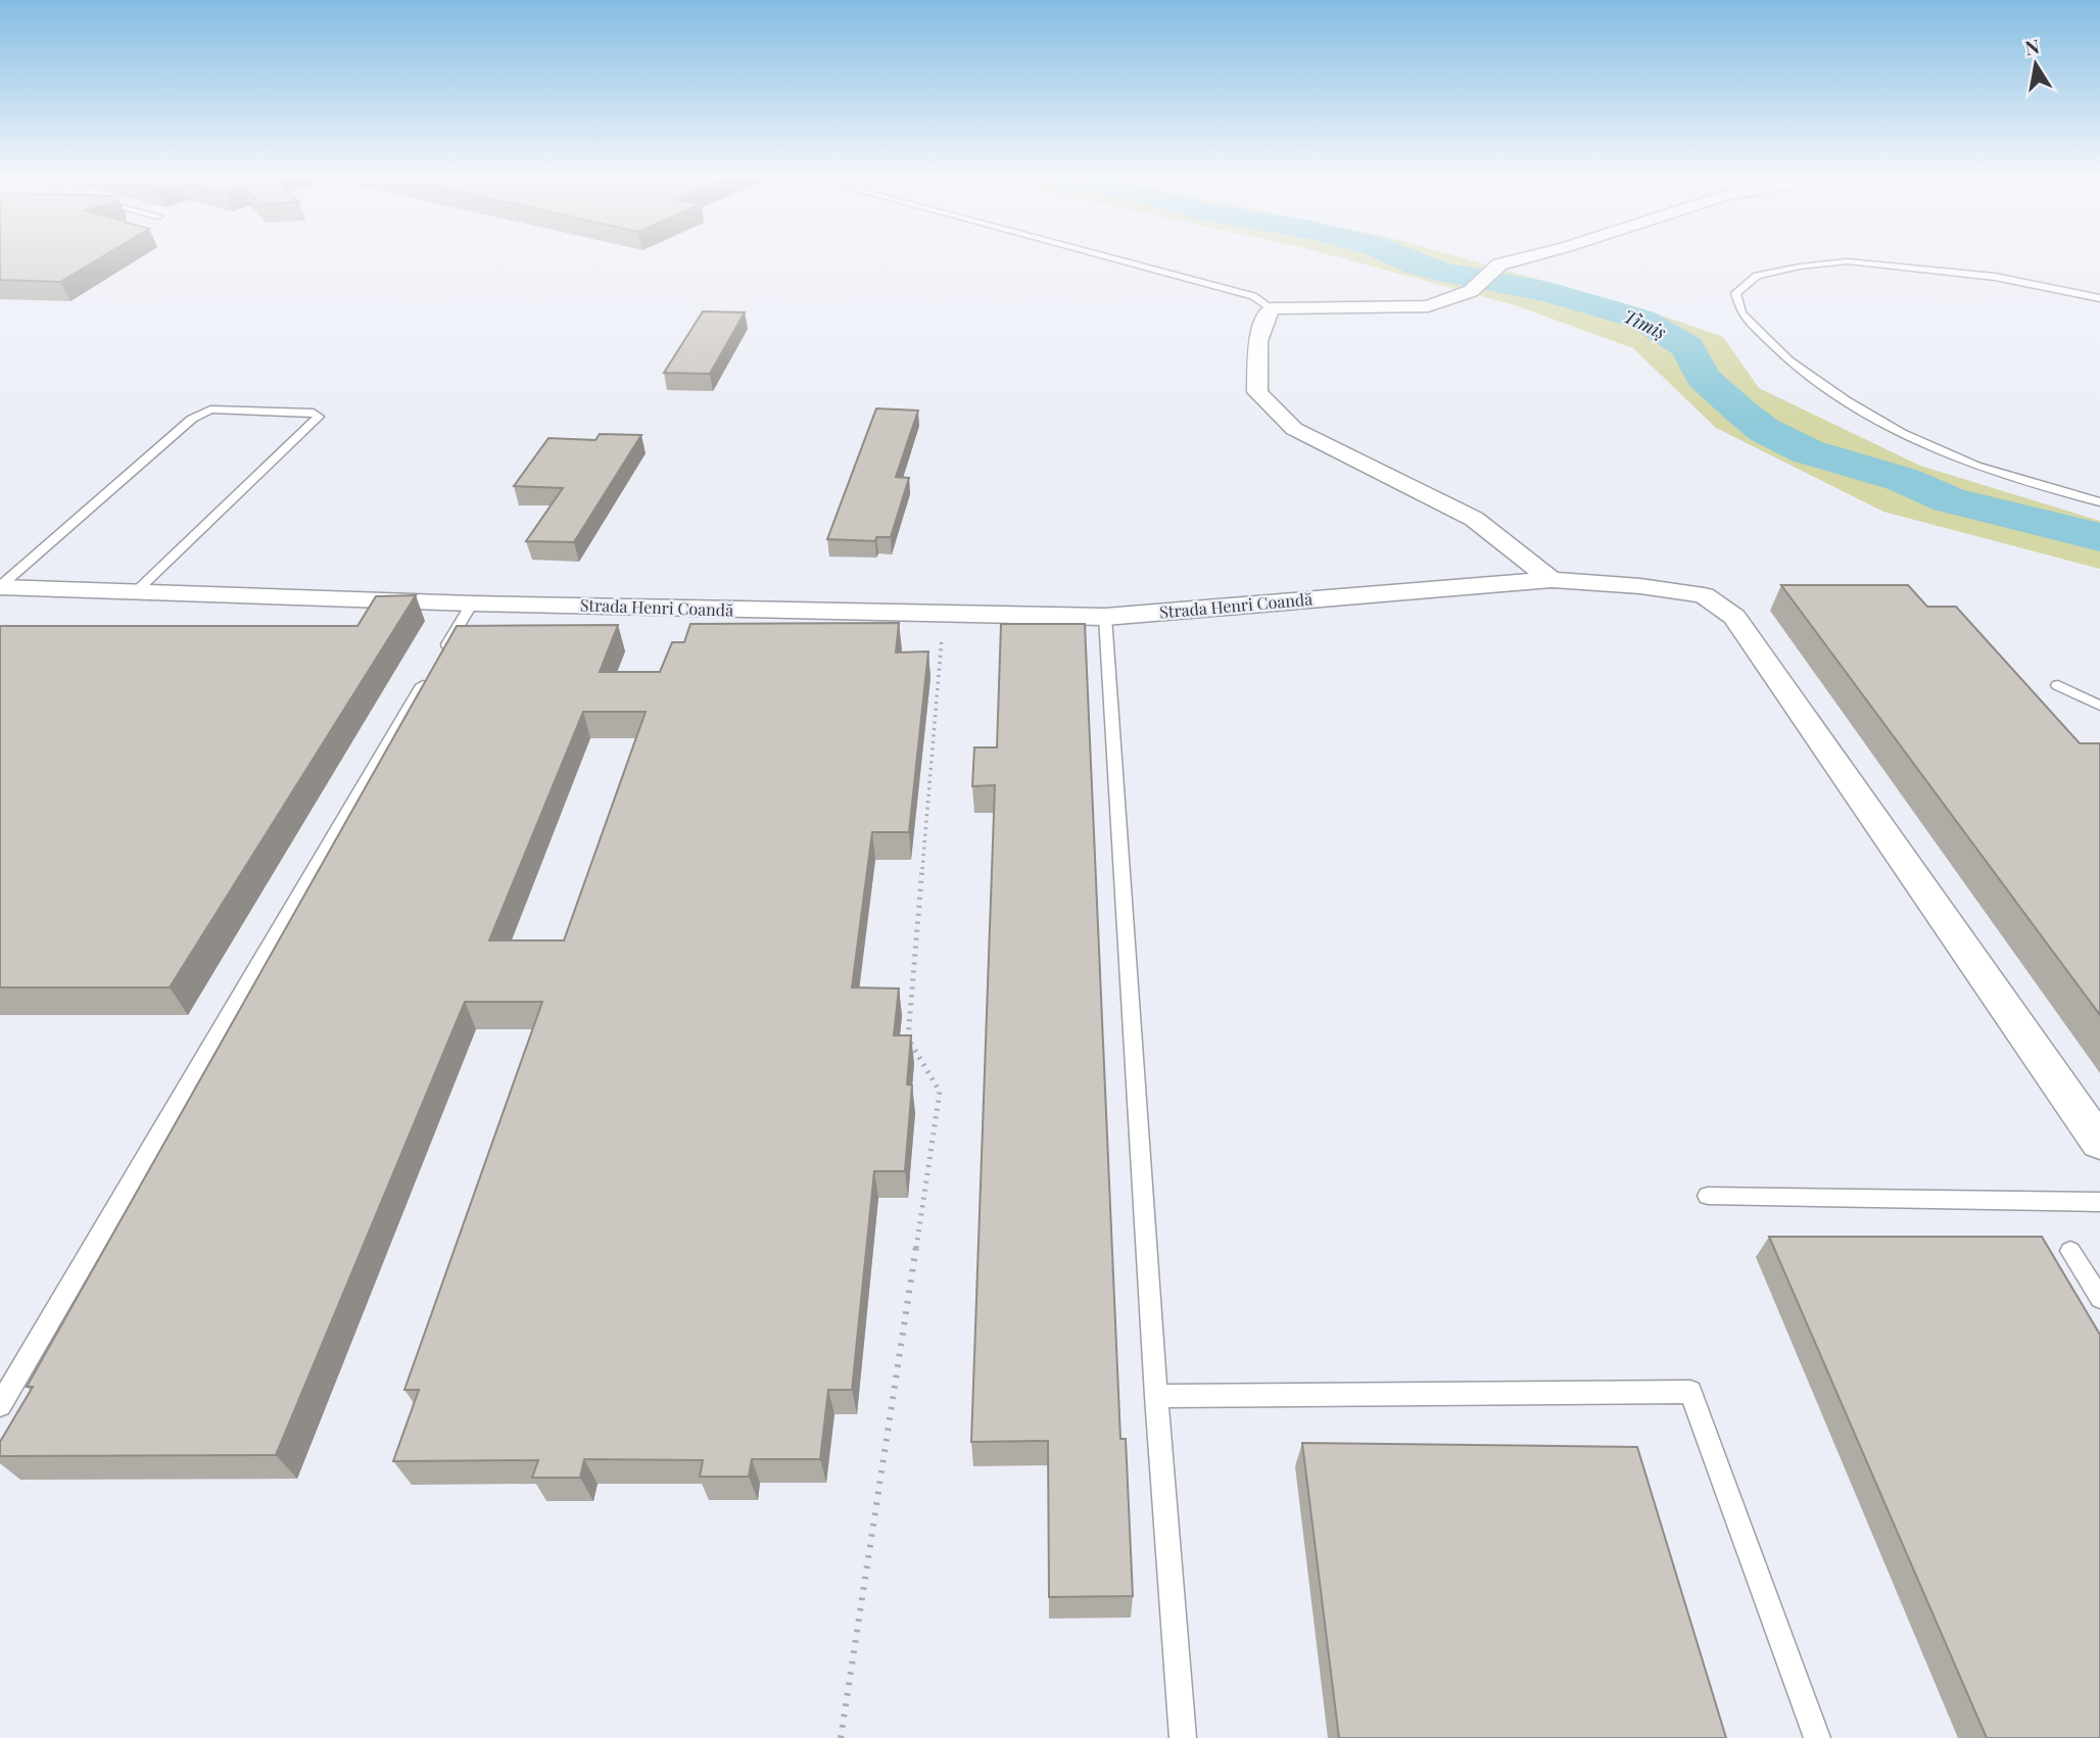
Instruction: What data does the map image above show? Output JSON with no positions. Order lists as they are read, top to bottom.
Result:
{
  "streets": {
    "street": ["Strada Henri Coandă"]
  },
  "water": ["Timiș"],
  "north": "top"
}
